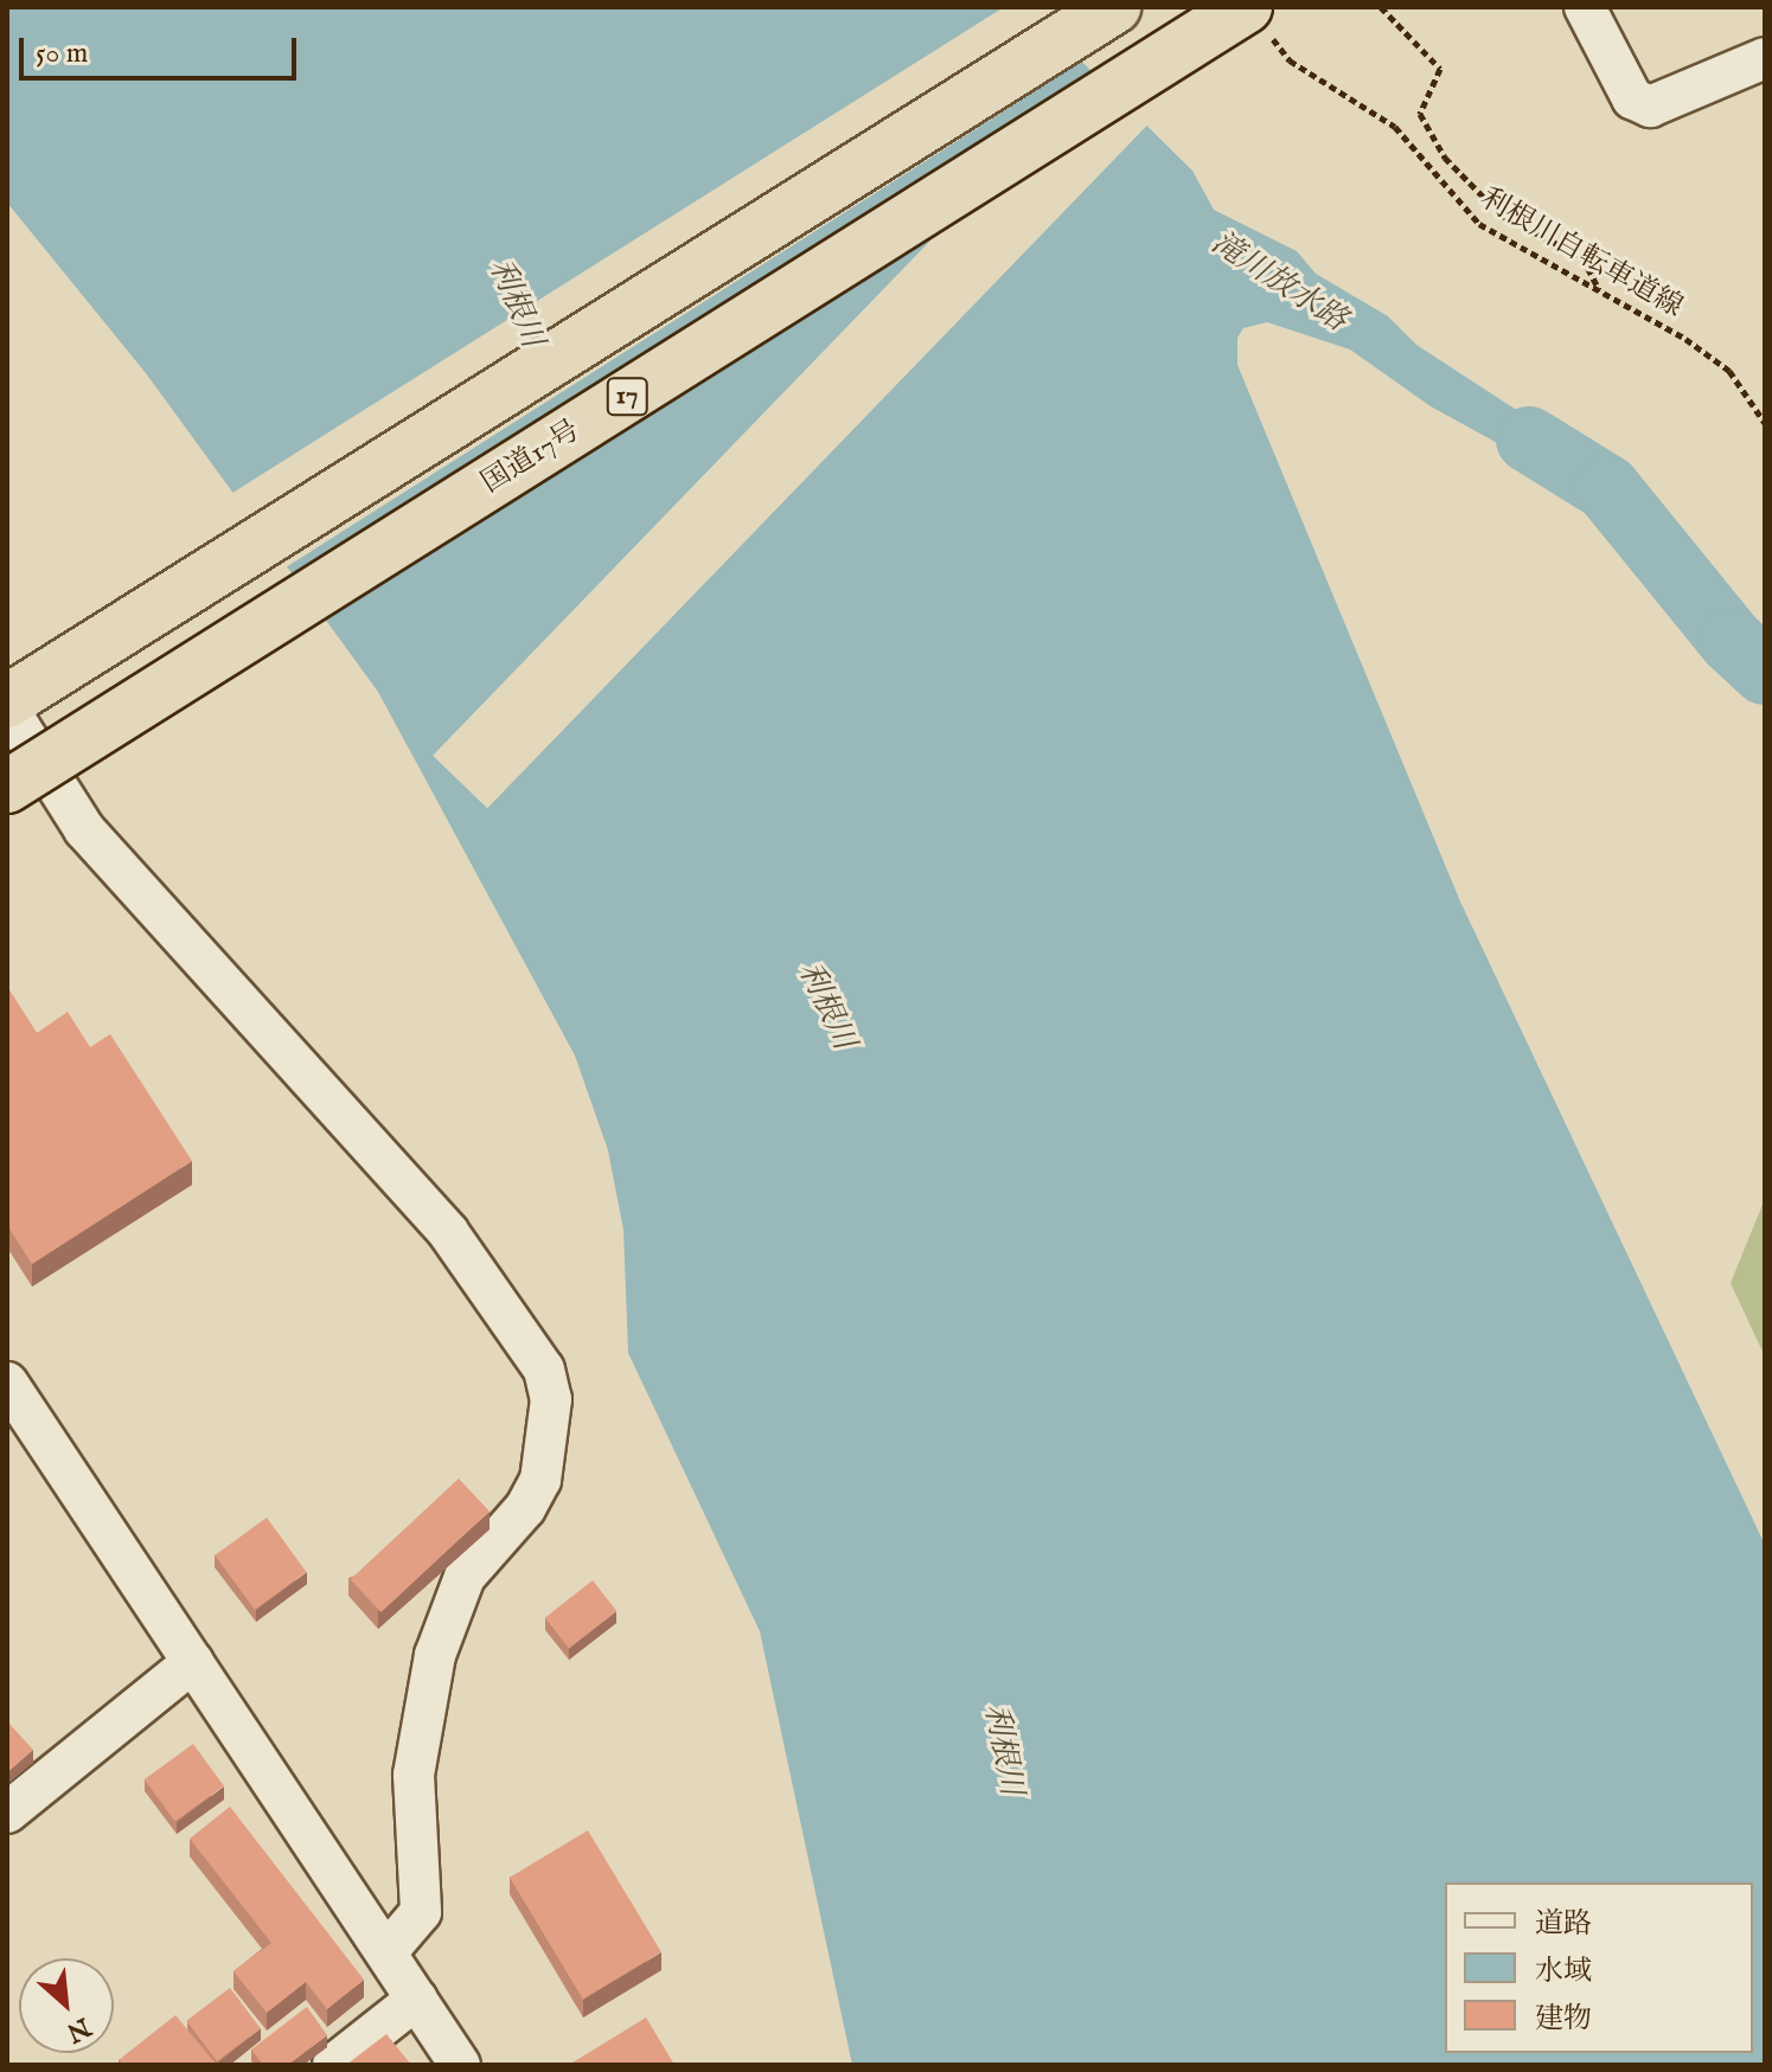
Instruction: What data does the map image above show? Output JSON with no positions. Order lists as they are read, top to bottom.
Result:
{
  "streets": {
    "highway": ["17", "国道17号"],
    "path": ["利根川自転車道線"]
  },
  "crossings": [
    ["利根川自転車道線", "国道17号"]
  ],
  "water": ["滝川放水路", "利根川"],
  "legend": ["道路", "水域", "建物"],
  "scale_bar": "50 m",
  "north": "bottom right"
}
